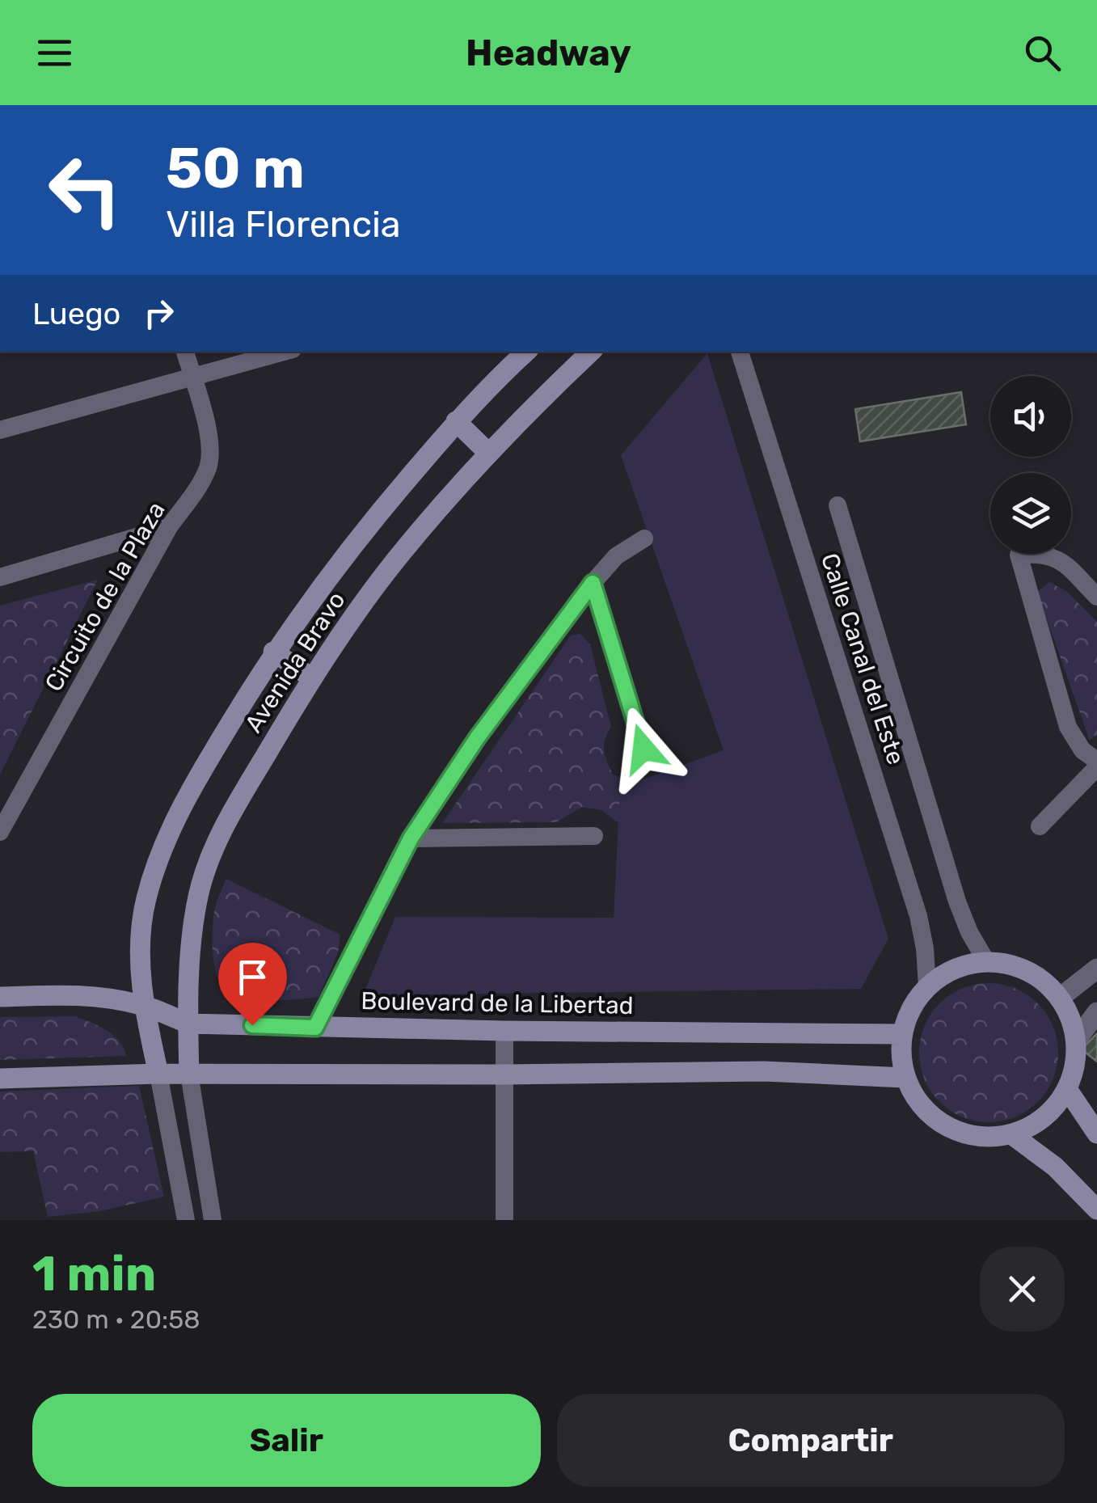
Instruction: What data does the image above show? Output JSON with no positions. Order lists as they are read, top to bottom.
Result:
{
  "streets": {
    "main road": ["Avenida Bravo", "Boulevard de la Libertad"],
    "street": ["Circuito de la Plaza", "Calle Canal del Este"]
  },
  "crossings": [
    ["Calle Canal del Este", "Boulevard de la Libertad"],
    ["Avenida Bravo", "Boulevard de la Libertad"]
  ],
  "page": {
    "header": "Headway",
    "turn": ["50 m", "Villa Florencia"],
    "then": "Luego",
    "heading": ["1 min", "230 m · 20:58"],
    "buttons": ["Salir", "Compartir"]
  }
}
